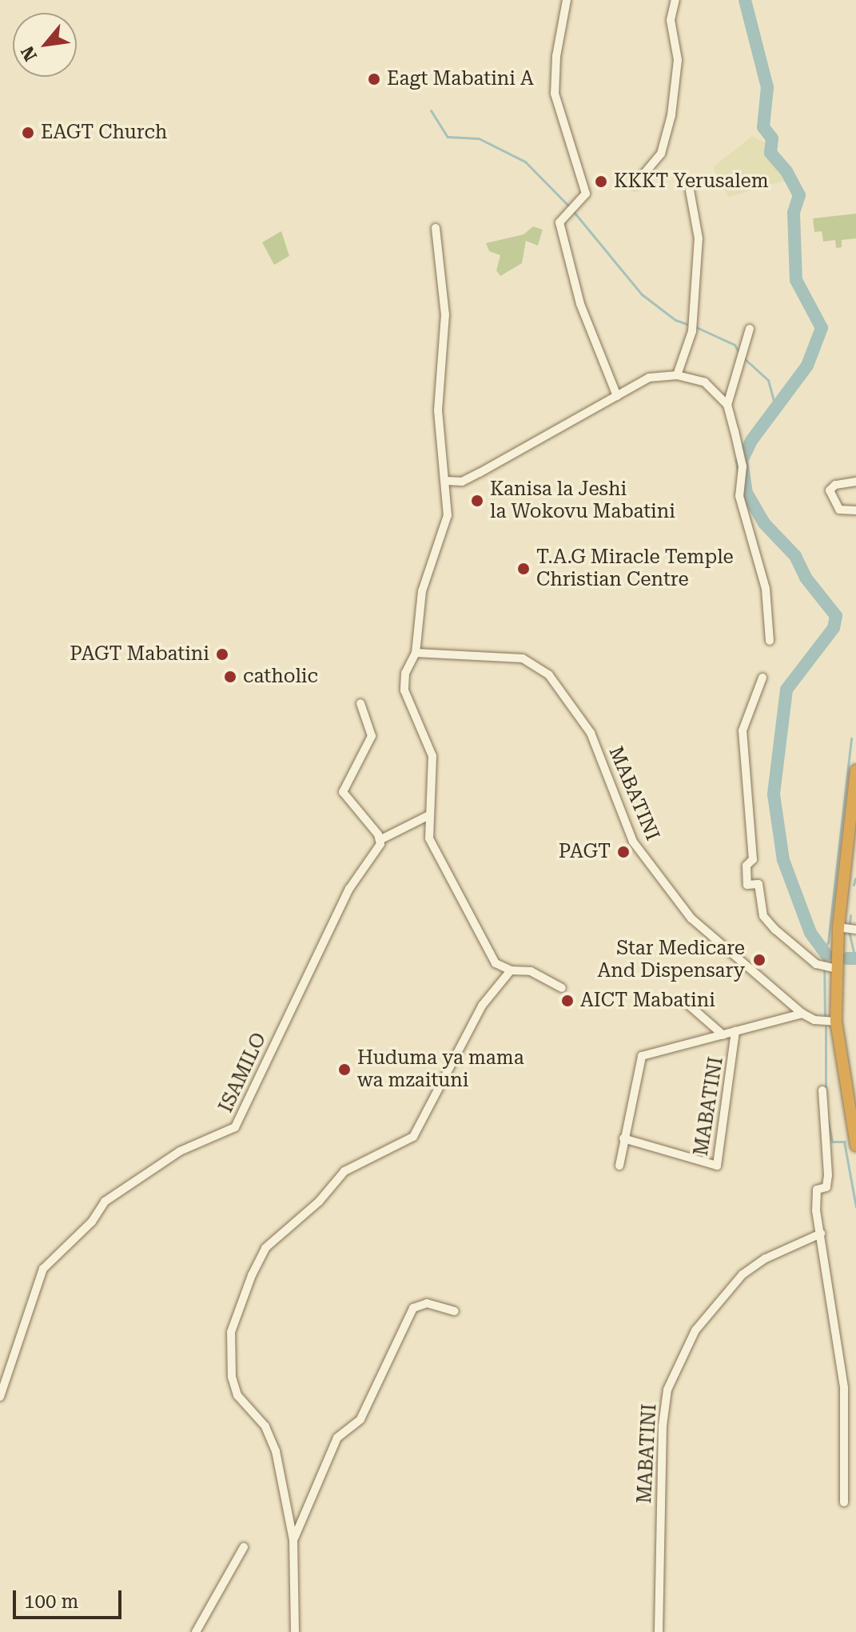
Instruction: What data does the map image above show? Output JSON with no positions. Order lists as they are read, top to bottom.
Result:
{
  "streets": {
    "street": ["MABATINI", "ISAMILO"]
  },
  "places": [
    "Eagt Mabatini A",
    "EAGT Church",
    "KKKT Yerusalem",
    "Kanisa la Jeshi la Wokovu Mabatini",
    "T.A.G Miracle Temple Christian Centre",
    "PAGT Mabatini",
    "catholic",
    "PAGT",
    "Star Medicare And Dispensary",
    "AICT Mabatini",
    "Huduma ya mama wa mzaituni"
  ],
  "scale_bar": "100 m",
  "north": "bottom left"
}
